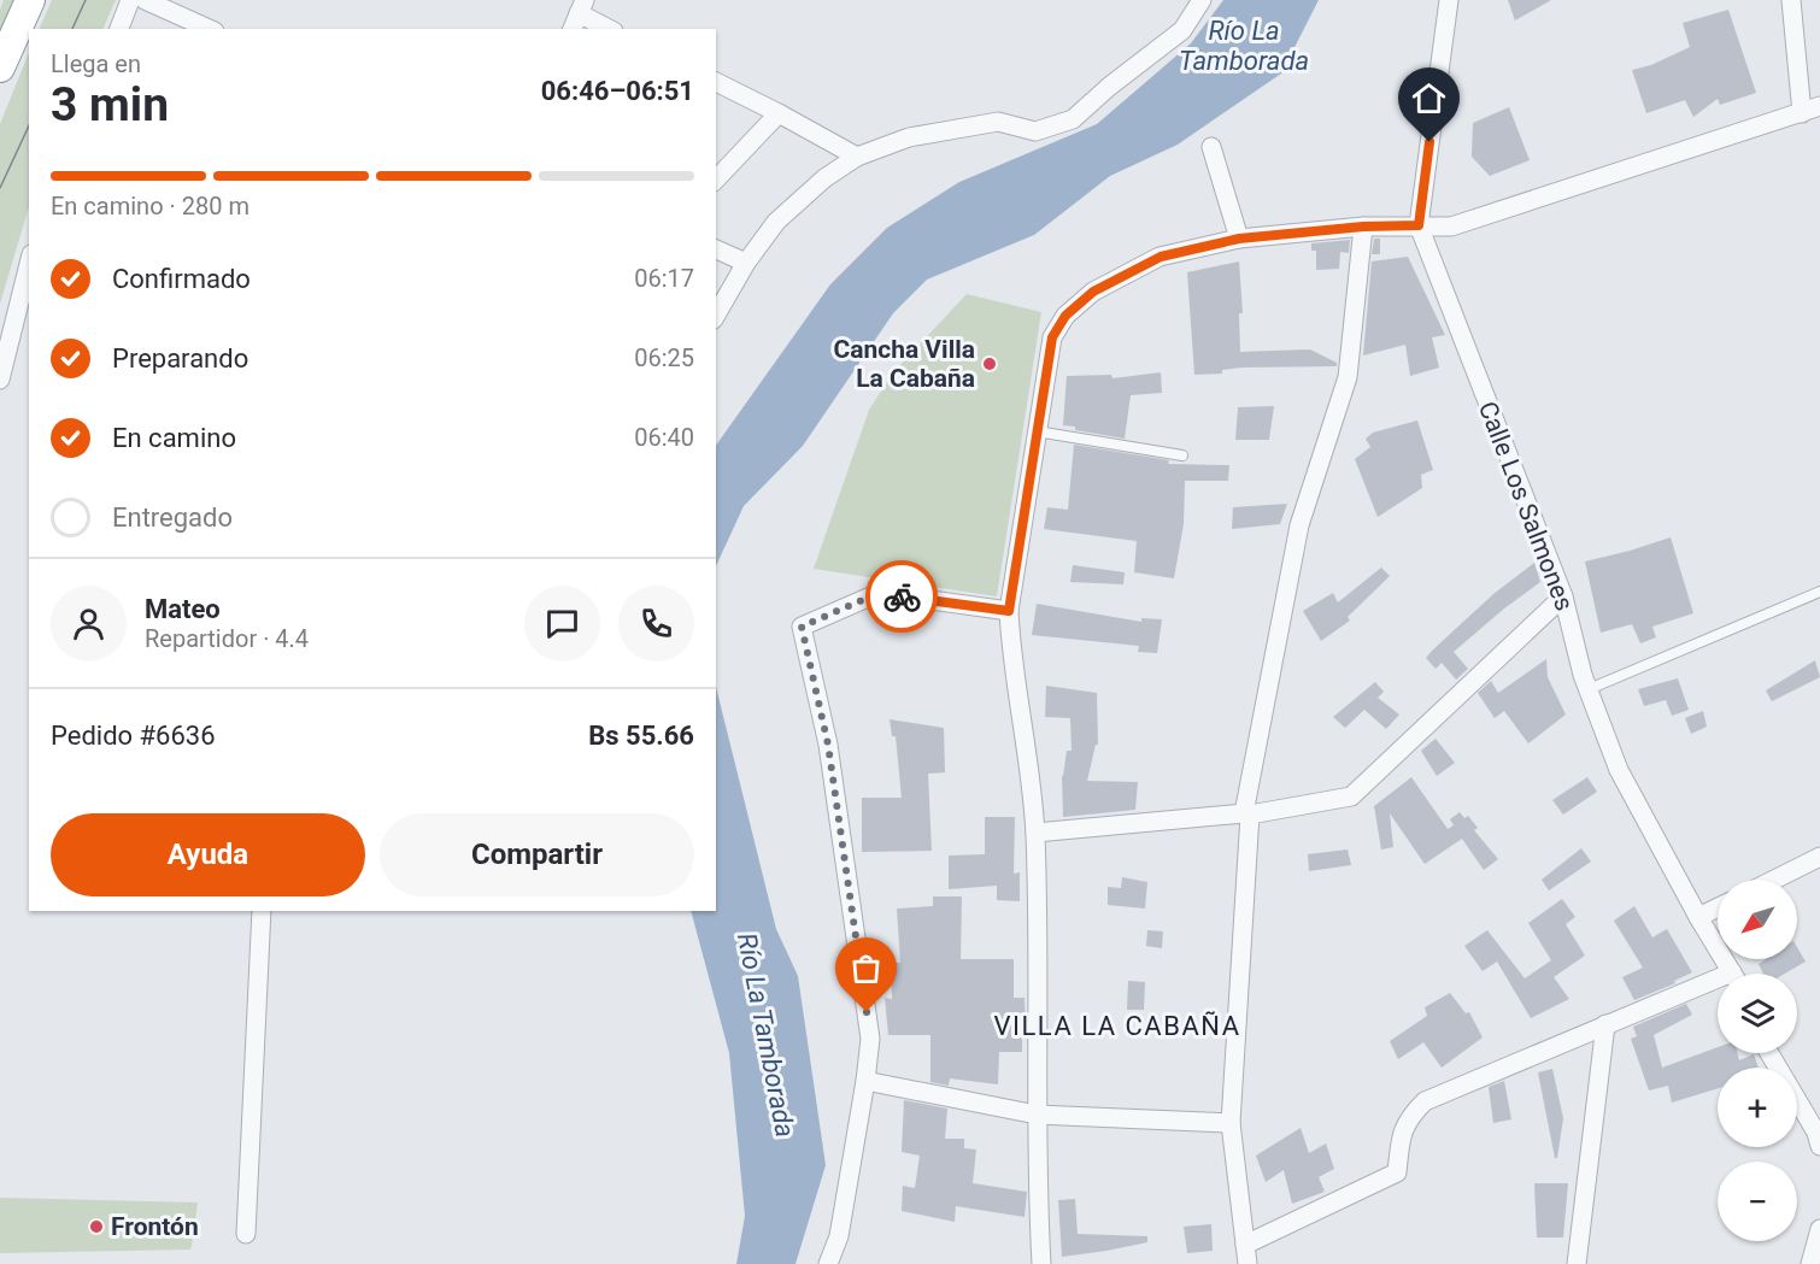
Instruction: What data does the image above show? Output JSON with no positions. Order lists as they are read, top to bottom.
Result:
{
  "streets": {
    "street": ["Calle Los Salmones"]
  },
  "districts": ["VILLA LA CABAÑA"],
  "water": ["Río La Tamborada"],
  "places": ["Cancha Villa La Cabaña", "Frontón"],
  "north": "bottom left",
  "page": {
    "heading": ["3 min", "Llega en", "06:46–06:51"],
    "panel": [
      "Mateo",
      "Repartidor · 4.4",
      "Pedido #6636",
      "Bs 55.66"
    ],
    "bar": "En camino · 280 m",
    "list": [
      ["Confirmado", "06:17"],
      ["Preparando", "06:25"],
      ["En camino", "06:40"],
      "Entregado"
    ],
    "buttons": ["Ayuda", "Compartir"],
    "map_buttons": ["+", "−"]
  }
}
